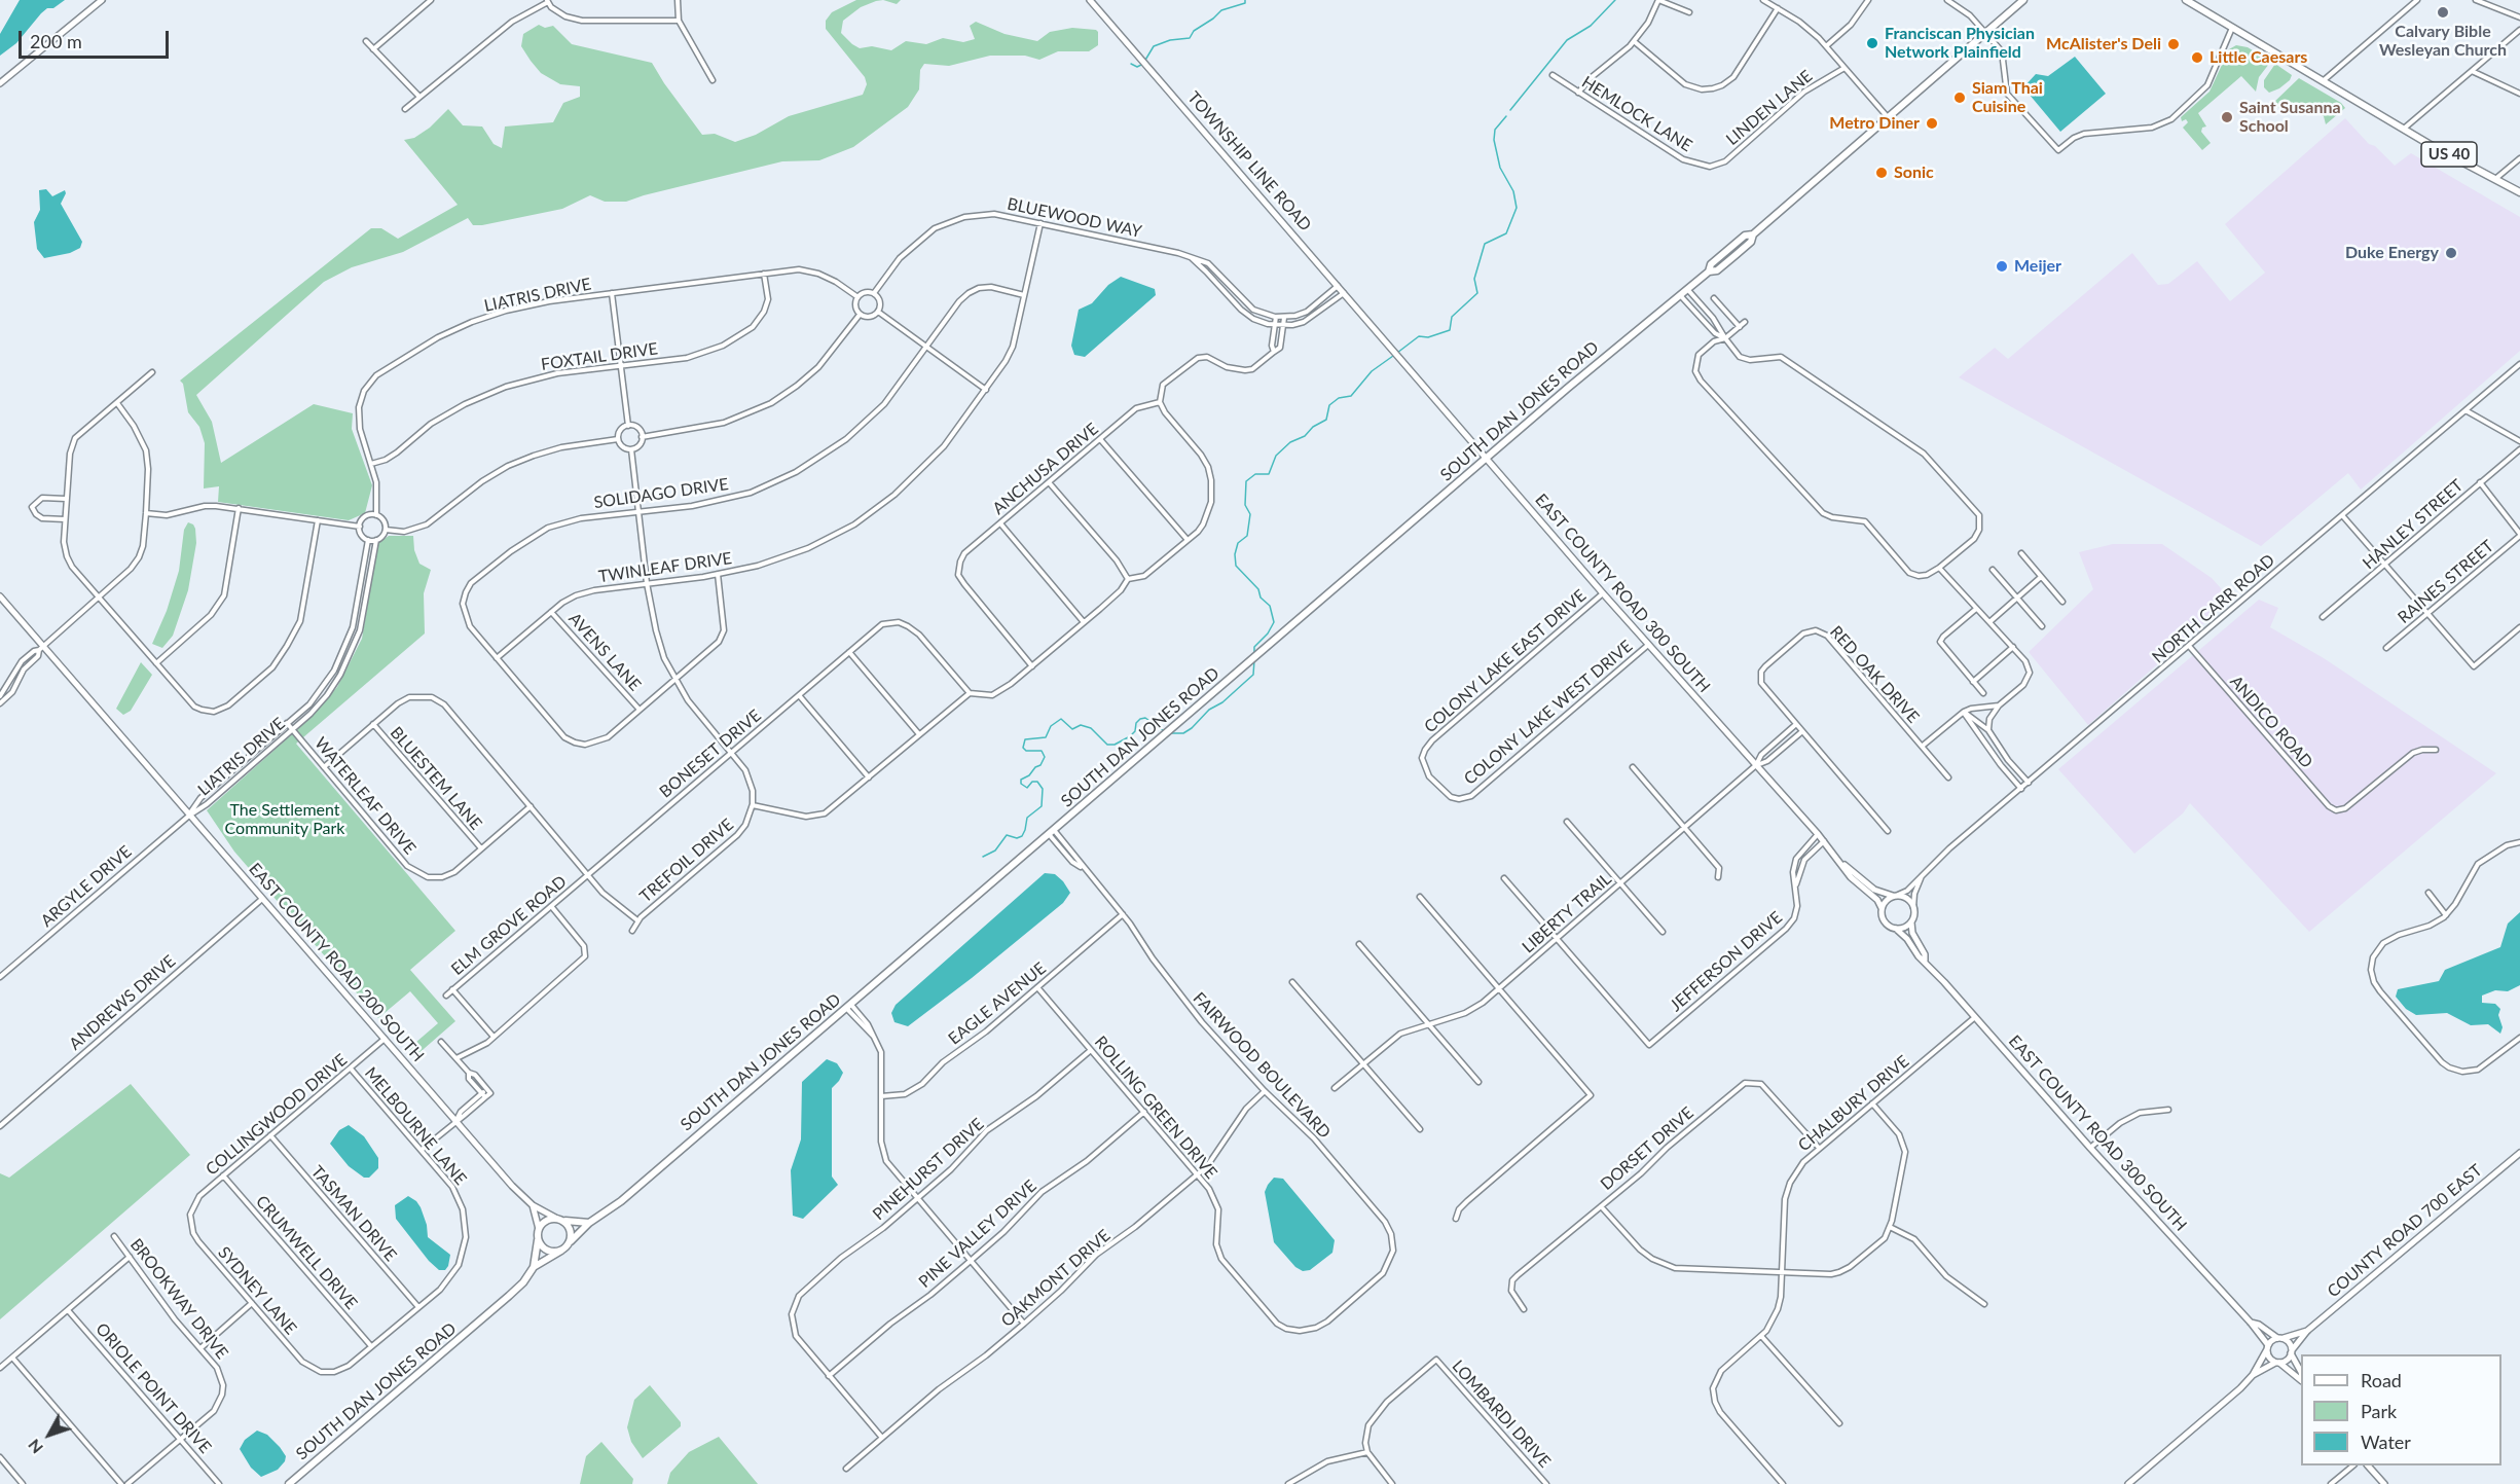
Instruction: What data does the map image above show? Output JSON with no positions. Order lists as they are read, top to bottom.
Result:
{
  "streets": {
    "main road": ["US 40", "SOUTH DAN JONES ROAD"],
    "street": [
      "LINDEN LANE",
      "HEMLOCK LANE",
      "TOWNSHIP LINE ROAD",
      "BLUEWOOD WAY",
      "LIATRIS DRIVE",
      "FOXTAIL DRIVE",
      "ANCHUSA DRIVE",
      "SOLIDAGO DRIVE",
      "HANLEY STREET",
      "TWINLEAF DRIVE",
      "RAINES STREET",
      "EAST COUNTY ROAD 300 SOUTH",
      "NORTH CARR ROAD",
      "AVENS LANE",
      "COLONY LAKE EAST DRIVE",
      "RED OAK DRIVE",
      "COLONY LAKE WEST DRIVE",
      "ANDICO ROAD",
      "BONESET DRIVE",
      "BLUESTEM LANE",
      "WATERLEAF DRIVE",
      "TREFOIL DRIVE",
      "ARGYLE DRIVE",
      "LIBERTY TRAIL",
      "ELM GROVE ROAD",
      "JEFFERSON DRIVE",
      "EAST COUNTY ROAD 200 SOUTH",
      "ANDREWS DRIVE",
      "EAGLE AVENUE",
      "FAIRWOOD BOULEVARD",
      "CHALBURY DRIVE",
      "ROLLING GREEN DRIVE",
      "COLLINGWOOD DRIVE",
      "MELBOURNE LANE",
      "DORSET DRIVE",
      "PINEHURST DRIVE",
      "TASMAN DRIVE",
      "COUNTY ROAD 700 EAST",
      "PINE VALLEY DRIVE",
      "CRUMWELL DRIVE",
      "OAKMONT DRIVE",
      "SYDNEY LANE",
      "BROOKWAY DRIVE",
      "ORIOLE POINT DRIVE",
      "LOMBARDI DRIVE"
    ]
  },
  "crossings": [
    ["LINDEN LANE", "HEMLOCK LANE"],
    ["TOWNSHIP LINE ROAD", "BLUEWOOD WAY"],
    ["TOWNSHIP LINE ROAD", "EAST COUNTY ROAD 300 SOUTH"],
    ["BLUEWOOD WAY", "LIATRIS DRIVE"],
    ["BLUEWOOD WAY", "TWINLEAF DRIVE"],
    ["LIATRIS DRIVE", "FOXTAIL DRIVE"],
    ["LIATRIS DRIVE", "WATERLEAF DRIVE"],
    ["LIATRIS DRIVE", "ARGYLE DRIVE"],
    ["LIATRIS DRIVE", "EAST COUNTY ROAD 200 SOUTH"],
    ["SOUTH DAN JONES ROAD", "EAST COUNTY ROAD 300 SOUTH"],
    ["SOUTH DAN JONES ROAD", "EAST COUNTY ROAD 200 SOUTH"],
    ["SOUTH DAN JONES ROAD", "FAIRWOOD BOULEVARD"],
    ["SOLIDAGO DRIVE", "TWINLEAF DRIVE"],
    ["SOLIDAGO DRIVE", "AVENS LANE"],
    ["TWINLEAF DRIVE", "AVENS LANE"],
    ["EAST COUNTY ROAD 300 SOUTH", "NORTH CARR ROAD"],
    ["EAST COUNTY ROAD 300 SOUTH", "COLONY LAKE EAST DRIVE"],
    ["EAST COUNTY ROAD 300 SOUTH", "COLONY LAKE WEST DRIVE"],
    ["EAST COUNTY ROAD 300 SOUTH", "LIBERTY TRAIL"],
    ["EAST COUNTY ROAD 300 SOUTH", "JEFFERSON DRIVE"],
    ["EAST COUNTY ROAD 300 SOUTH", "CHALBURY DRIVE"],
    ["EAST COUNTY ROAD 300 SOUTH", "COUNTY ROAD 700 EAST"],
    ["NORTH CARR ROAD", "ANDICO ROAD"],
    ["COLONY LAKE EAST DRIVE", "COLONY LAKE WEST DRIVE"],
    ["RED OAK DRIVE", "LIBERTY TRAIL"],
    ["BONESET DRIVE", "ELM GROVE ROAD"],
    ["BLUESTEM LANE", "WATERLEAF DRIVE"],
    ["ARGYLE DRIVE", "EAST COUNTY ROAD 200 SOUTH"],
    ["LIBERTY TRAIL", "JEFFERSON DRIVE"],
    ["EAST COUNTY ROAD 200 SOUTH", "ANDREWS DRIVE"],
    ["EAST COUNTY ROAD 200 SOUTH", "COLLINGWOOD DRIVE"],
    ["EAGLE AVENUE", "FAIRWOOD BOULEVARD"],
    ["EAGLE AVENUE", "ROLLING GREEN DRIVE"],
    ["FAIRWOOD BOULEVARD", "ROLLING GREEN DRIVE"],
    ["FAIRWOOD BOULEVARD", "OAKMONT DRIVE"],
    ["CHALBURY DRIVE", "DORSET DRIVE"],
    ["ROLLING GREEN DRIVE", "PINEHURST DRIVE"],
    ["ROLLING GREEN DRIVE", "PINE VALLEY DRIVE"],
    ["ROLLING GREEN DRIVE", "OAKMONT DRIVE"],
    ["COLLINGWOOD DRIVE", "MELBOURNE LANE"],
    ["COLLINGWOOD DRIVE", "TASMAN DRIVE"],
    ["COLLINGWOOD DRIVE", "CRUMWELL DRIVE"],
    ["COLLINGWOOD DRIVE", "SYDNEY LANE"],
    ["MELBOURNE LANE", "TASMAN DRIVE"],
    ["PINEHURST DRIVE", "PINE VALLEY DRIVE"],
    ["CRUMWELL DRIVE", "SYDNEY LANE"],
    ["BROOKWAY DRIVE", "ORIOLE POINT DRIVE"]
  ],
  "parks": ["The Settlement Community Park"],
  "places": [
    "Calvary Bible Wesleyan Church",
    "Franciscan Physician Network Plainfield",
    "McAlister's Deli",
    "Little Caesars",
    "Siam Thai Cuisine",
    "Saint Susanna School",
    "Metro Diner",
    "Sonic",
    "Duke Energy",
    "Meijer"
  ],
  "legend": ["Road", "Park", "Water"],
  "scale_bar": "200 m",
  "north": "bottom left"
}
